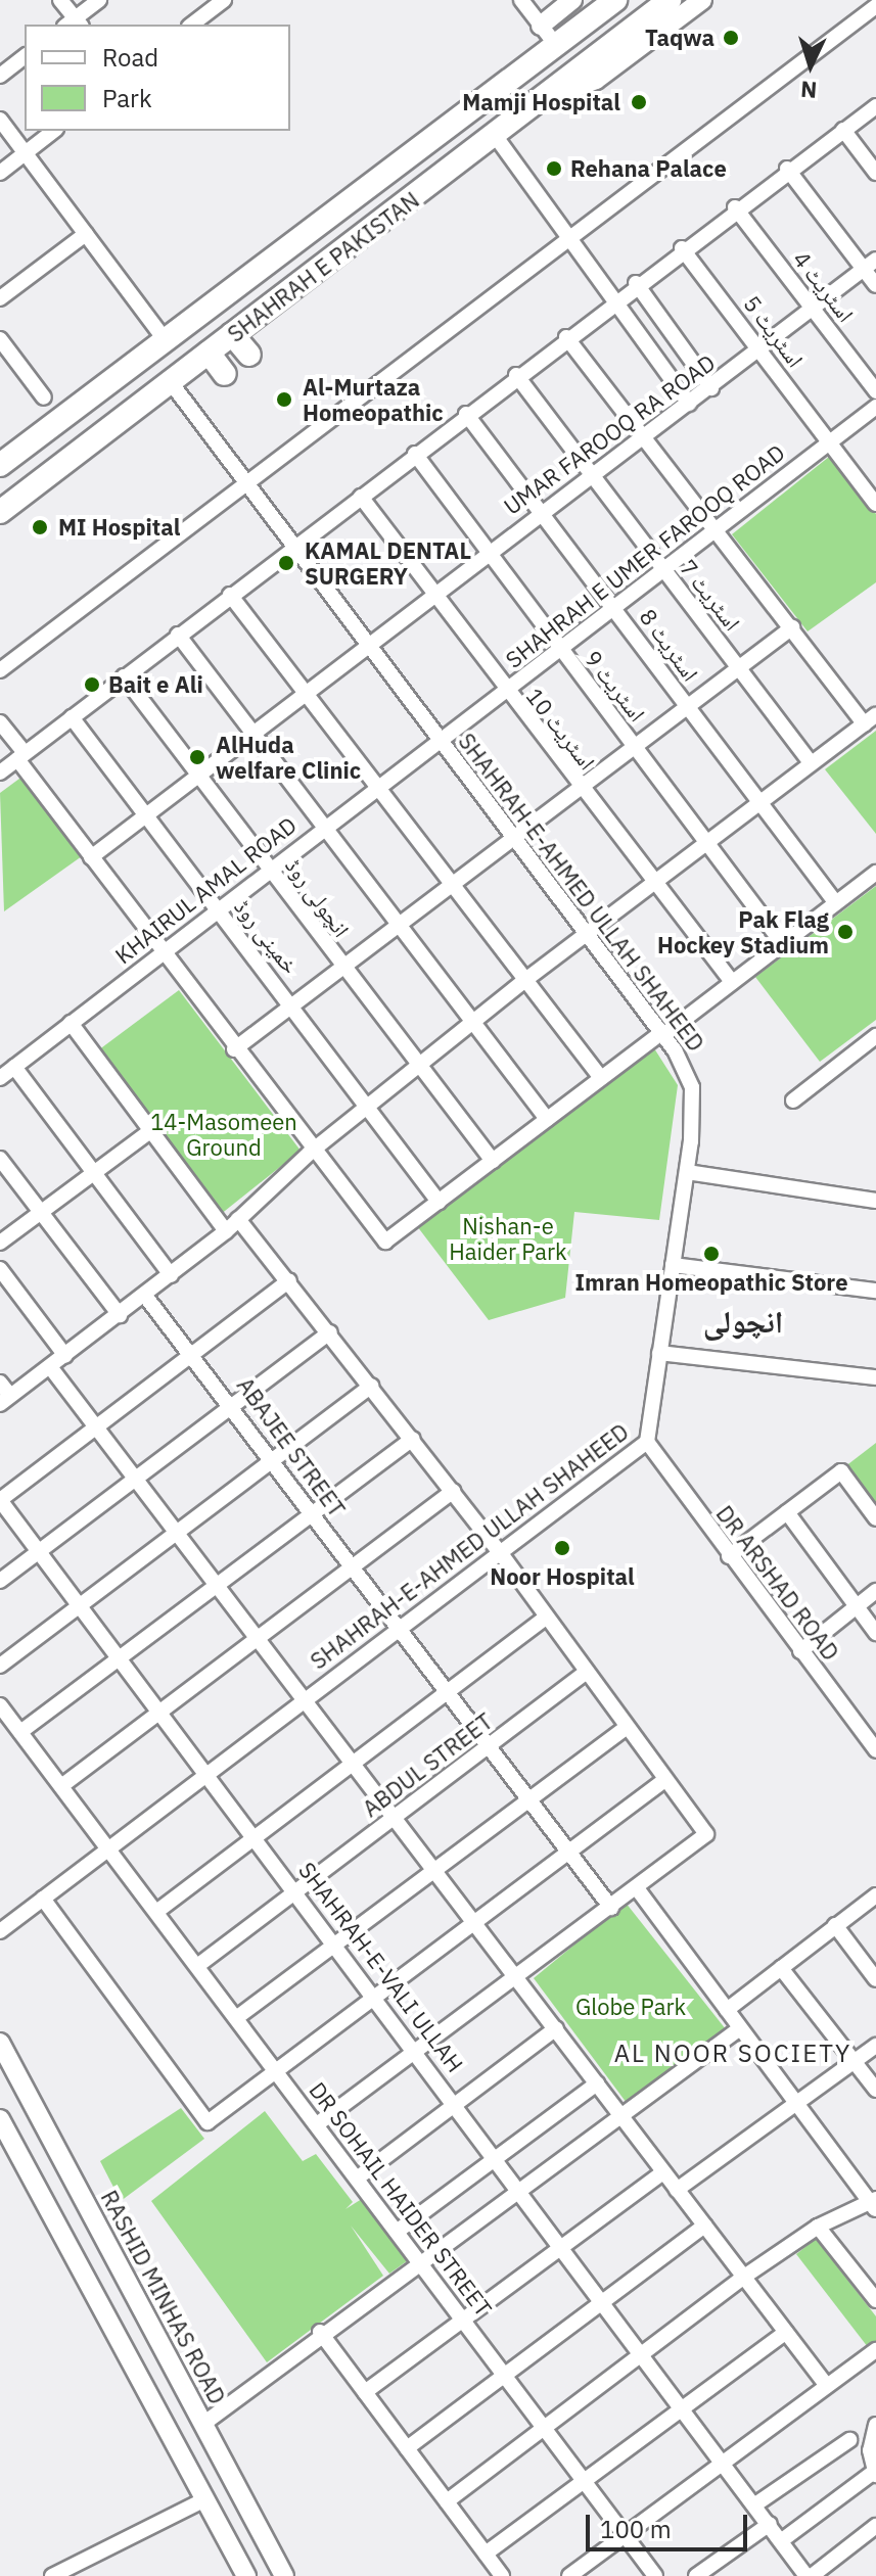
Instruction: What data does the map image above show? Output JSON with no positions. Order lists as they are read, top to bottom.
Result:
{
  "streets": {
    "highway": ["SHAHRAH E PAKISTAN"],
    "main road": ["RASHID MINHAS ROAD"],
    "street": [
      "اسٹریٹ 4",
      "اسٹریٹ 5",
      "UMAR FAROOQ RA ROAD",
      "SHAHRAH E UMER FAROOQ ROAD",
      "اسٹریٹ 7",
      "اسٹریٹ 8",
      "اسٹریٹ 9",
      "اسٹریٹ 10",
      "KHAIRUL AMAL ROAD",
      "SHAHRAH-E-AHMED ULLAH SHAHEED",
      "انچولی روڈ",
      "خمینی روڈ",
      "ABAJEE STREET",
      "DR ARSHAD ROAD",
      "ABDUL STREET",
      "SHAHRAH-E-VALI ULLAH",
      "DR SOHAIL HAIDER STREET"
    ]
  },
  "crossings": [
    ["SHAHRAH E PAKISTAN", "SHAHRAH-E-AHMED ULLAH SHAHEED"],
    ["اسٹریٹ 4", "UMAR FAROOQ RA ROAD"],
    ["اسٹریٹ 5", "UMAR FAROOQ RA ROAD"],
    ["اسٹریٹ 5", "SHAHRAH E UMER FAROOQ ROAD"],
    ["UMAR FAROOQ RA ROAD", "اسٹریٹ 7"],
    ["UMAR FAROOQ RA ROAD", "اسٹریٹ 8"],
    ["UMAR FAROOQ RA ROAD", "اسٹریٹ 9"],
    ["UMAR FAROOQ RA ROAD", "اسٹریٹ 10"],
    ["UMAR FAROOQ RA ROAD", "SHAHRAH-E-AHMED ULLAH SHAHEED"],
    ["UMAR FAROOQ RA ROAD", "انچولی روڈ"],
    ["UMAR FAROOQ RA ROAD", "خمینی روڈ"],
    ["SHAHRAH E UMER FAROOQ ROAD", "اسٹریٹ 7"],
    ["SHAHRAH E UMER FAROOQ ROAD", "اسٹریٹ 8"],
    ["SHAHRAH E UMER FAROOQ ROAD", "اسٹریٹ 9"],
    ["SHAHRAH E UMER FAROOQ ROAD", "اسٹریٹ 10"],
    ["SHAHRAH E UMER FAROOQ ROAD", "KHAIRUL AMAL ROAD"],
    ["SHAHRAH E UMER FAROOQ ROAD", "SHAHRAH-E-AHMED ULLAH SHAHEED"],
    ["KHAIRUL AMAL ROAD", "SHAHRAH-E-AHMED ULLAH SHAHEED"],
    ["KHAIRUL AMAL ROAD", "انچولی روڈ"],
    ["KHAIRUL AMAL ROAD", "خمینی روڈ"],
    ["SHAHRAH-E-AHMED ULLAH SHAHEED", "ABAJEE STREET"],
    ["SHAHRAH-E-AHMED ULLAH SHAHEED", "DR ARSHAD ROAD"],
    ["SHAHRAH-E-AHMED ULLAH SHAHEED", "SHAHRAH-E-VALI ULLAH"],
    ["SHAHRAH-E-AHMED ULLAH SHAHEED", "DR SOHAIL HAIDER STREET"],
    ["ABAJEE STREET", "ABDUL STREET"],
    ["ABDUL STREET", "SHAHRAH-E-VALI ULLAH"],
    ["ABDUL STREET", "DR SOHAIL HAIDER STREET"]
  ],
  "districts": ["انچولی", "AL NOOR SOCIETY"],
  "parks": ["14-Masomeen Ground", "Nishan-e Haider Park", "Globe Park"],
  "places": [
    "Taqwa",
    "Mamji Hospital",
    "Rehana Palace",
    "Al-Murtaza Homeopathic",
    "MI Hospital",
    "KAMAL DENTAL SURGERY",
    "Bait e Ali",
    "AlHuda welfare Clinic",
    "Pak Flag Hockey Stadium",
    "Imran Homeopathic Store",
    "Noor Hospital"
  ],
  "legend": ["Road", "Park"],
  "scale_bar": "100 m",
  "north": "bottom"
}
